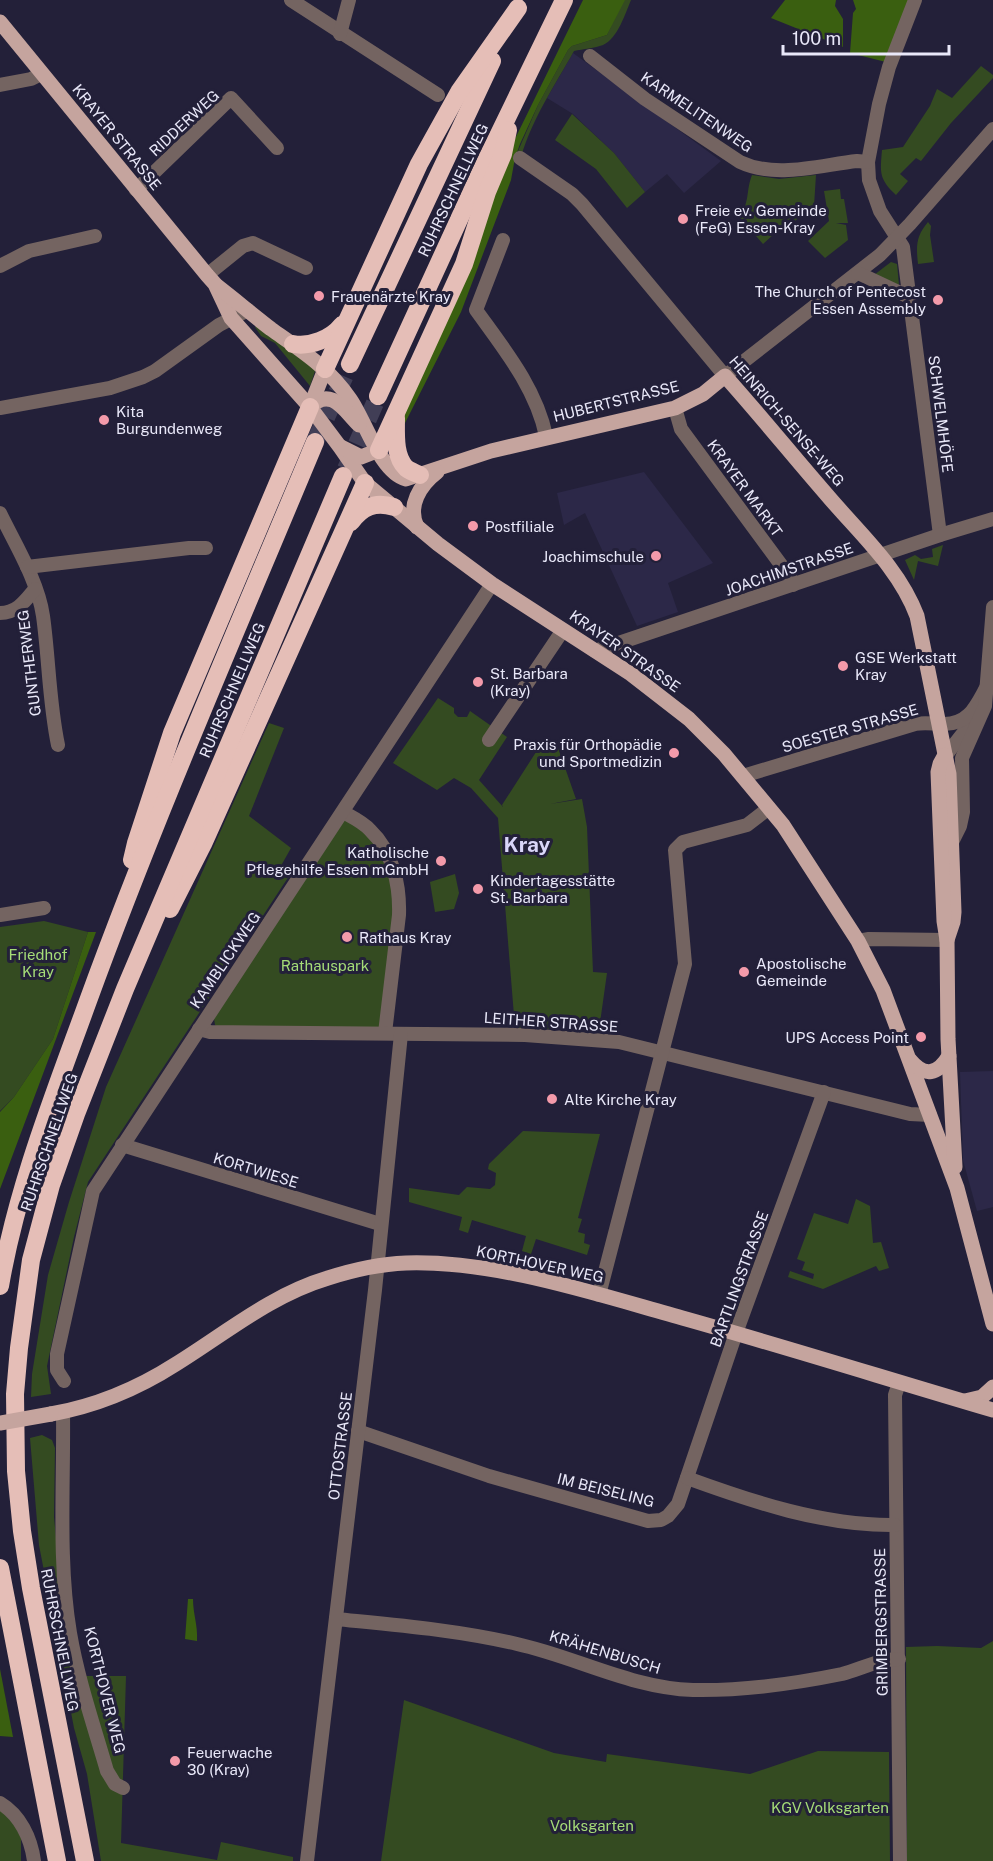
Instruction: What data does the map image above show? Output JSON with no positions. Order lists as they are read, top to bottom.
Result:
{
  "streets": {
    "highway": ["RUHRSCHNELLWEG"],
    "main road": [
      "KRAYER STRASSE",
      "HUBERTSTRASSE",
      "HEINRICH-SENSE-WEG",
      "KORTHOVER WEG"
    ],
    "street": [
      "KARMELITENWEG",
      "RIDDERWEG",
      "SCHWELMHÖFE",
      "KRAYER MARKT",
      "JOACHIMSTRASSE",
      "GUNTHERWEG",
      "SOESTER STRASSE",
      "KAMBLICKWEG",
      "LEITHER STRASSE",
      "KORTWIESE",
      "BARTLINGSTRASSE",
      "OTTOSTRASSE",
      "IM BEISELING",
      "GRIMBERGSTRASSE",
      "KRÄHENBUSCH"
    ]
  },
  "crossings": [
    ["RIDDERWEG", "KRAYER STRASSE"],
    ["KRAYER STRASSE", "HUBERTSTRASSE"],
    ["KRAYER STRASSE", "HEINRICH-SENSE-WEG"],
    ["KRAYER STRASSE", "JOACHIMSTRASSE"],
    ["KRAYER STRASSE", "SOESTER STRASSE"],
    ["KRAYER STRASSE", "KAMBLICKWEG"],
    ["KRAYER STRASSE", "LEITHER STRASSE"],
    ["HUBERTSTRASSE", "SCHWELMHÖFE"],
    ["HUBERTSTRASSE", "HEINRICH-SENSE-WEG"],
    ["HUBERTSTRASSE", "KRAYER MARKT"],
    ["SCHWELMHÖFE", "JOACHIMSTRASSE"],
    ["HEINRICH-SENSE-WEG", "JOACHIMSTRASSE"],
    ["HEINRICH-SENSE-WEG", "SOESTER STRASSE"],
    ["HEINRICH-SENSE-WEG", "LEITHER STRASSE"],
    ["KRAYER MARKT", "JOACHIMSTRASSE"],
    ["KAMBLICKWEG", "LEITHER STRASSE"],
    ["KAMBLICKWEG", "KORTWIESE"],
    ["LEITHER STRASSE", "BARTLINGSTRASSE"],
    ["LEITHER STRASSE", "OTTOSTRASSE"],
    ["KORTWIESE", "OTTOSTRASSE"],
    ["KORTHOVER WEG", "BARTLINGSTRASSE"],
    ["KORTHOVER WEG", "OTTOSTRASSE"],
    ["KORTHOVER WEG", "GRIMBERGSTRASSE"],
    ["BARTLINGSTRASSE", "IM BEISELING"],
    ["OTTOSTRASSE", "IM BEISELING"],
    ["OTTOSTRASSE", "KRÄHENBUSCH"],
    ["GRIMBERGSTRASSE", "KRÄHENBUSCH"]
  ],
  "districts": ["Kray"],
  "parks": [
    "Friedhof Kray",
    "Rathauspark",
    "KGV Volksgarten",
    "Volksgarten"
  ],
  "places": [
    "Freie ev. Gemeinde (FeG) Essen-Kray",
    "Frauenärzte Kray",
    "The Church of Pentecost Essen Assembly",
    "Kita Burgundenweg",
    "Postfiliale",
    "Joachimschule",
    "GSE Werkstatt Kray",
    "St. Barbara (Kray)",
    "Praxis für Orthopädie und Sportmedizin",
    "Katholische Pflegehilfe Essen mGmbH",
    "Kindertagesstätte St. Barbara",
    "Rathaus Kray",
    "Apostolische Gemeinde",
    "UPS Access Point",
    "Alte Kirche Kray",
    "Feuerwache 30 (Kray)"
  ],
  "scale_bar": "100 m"
}
